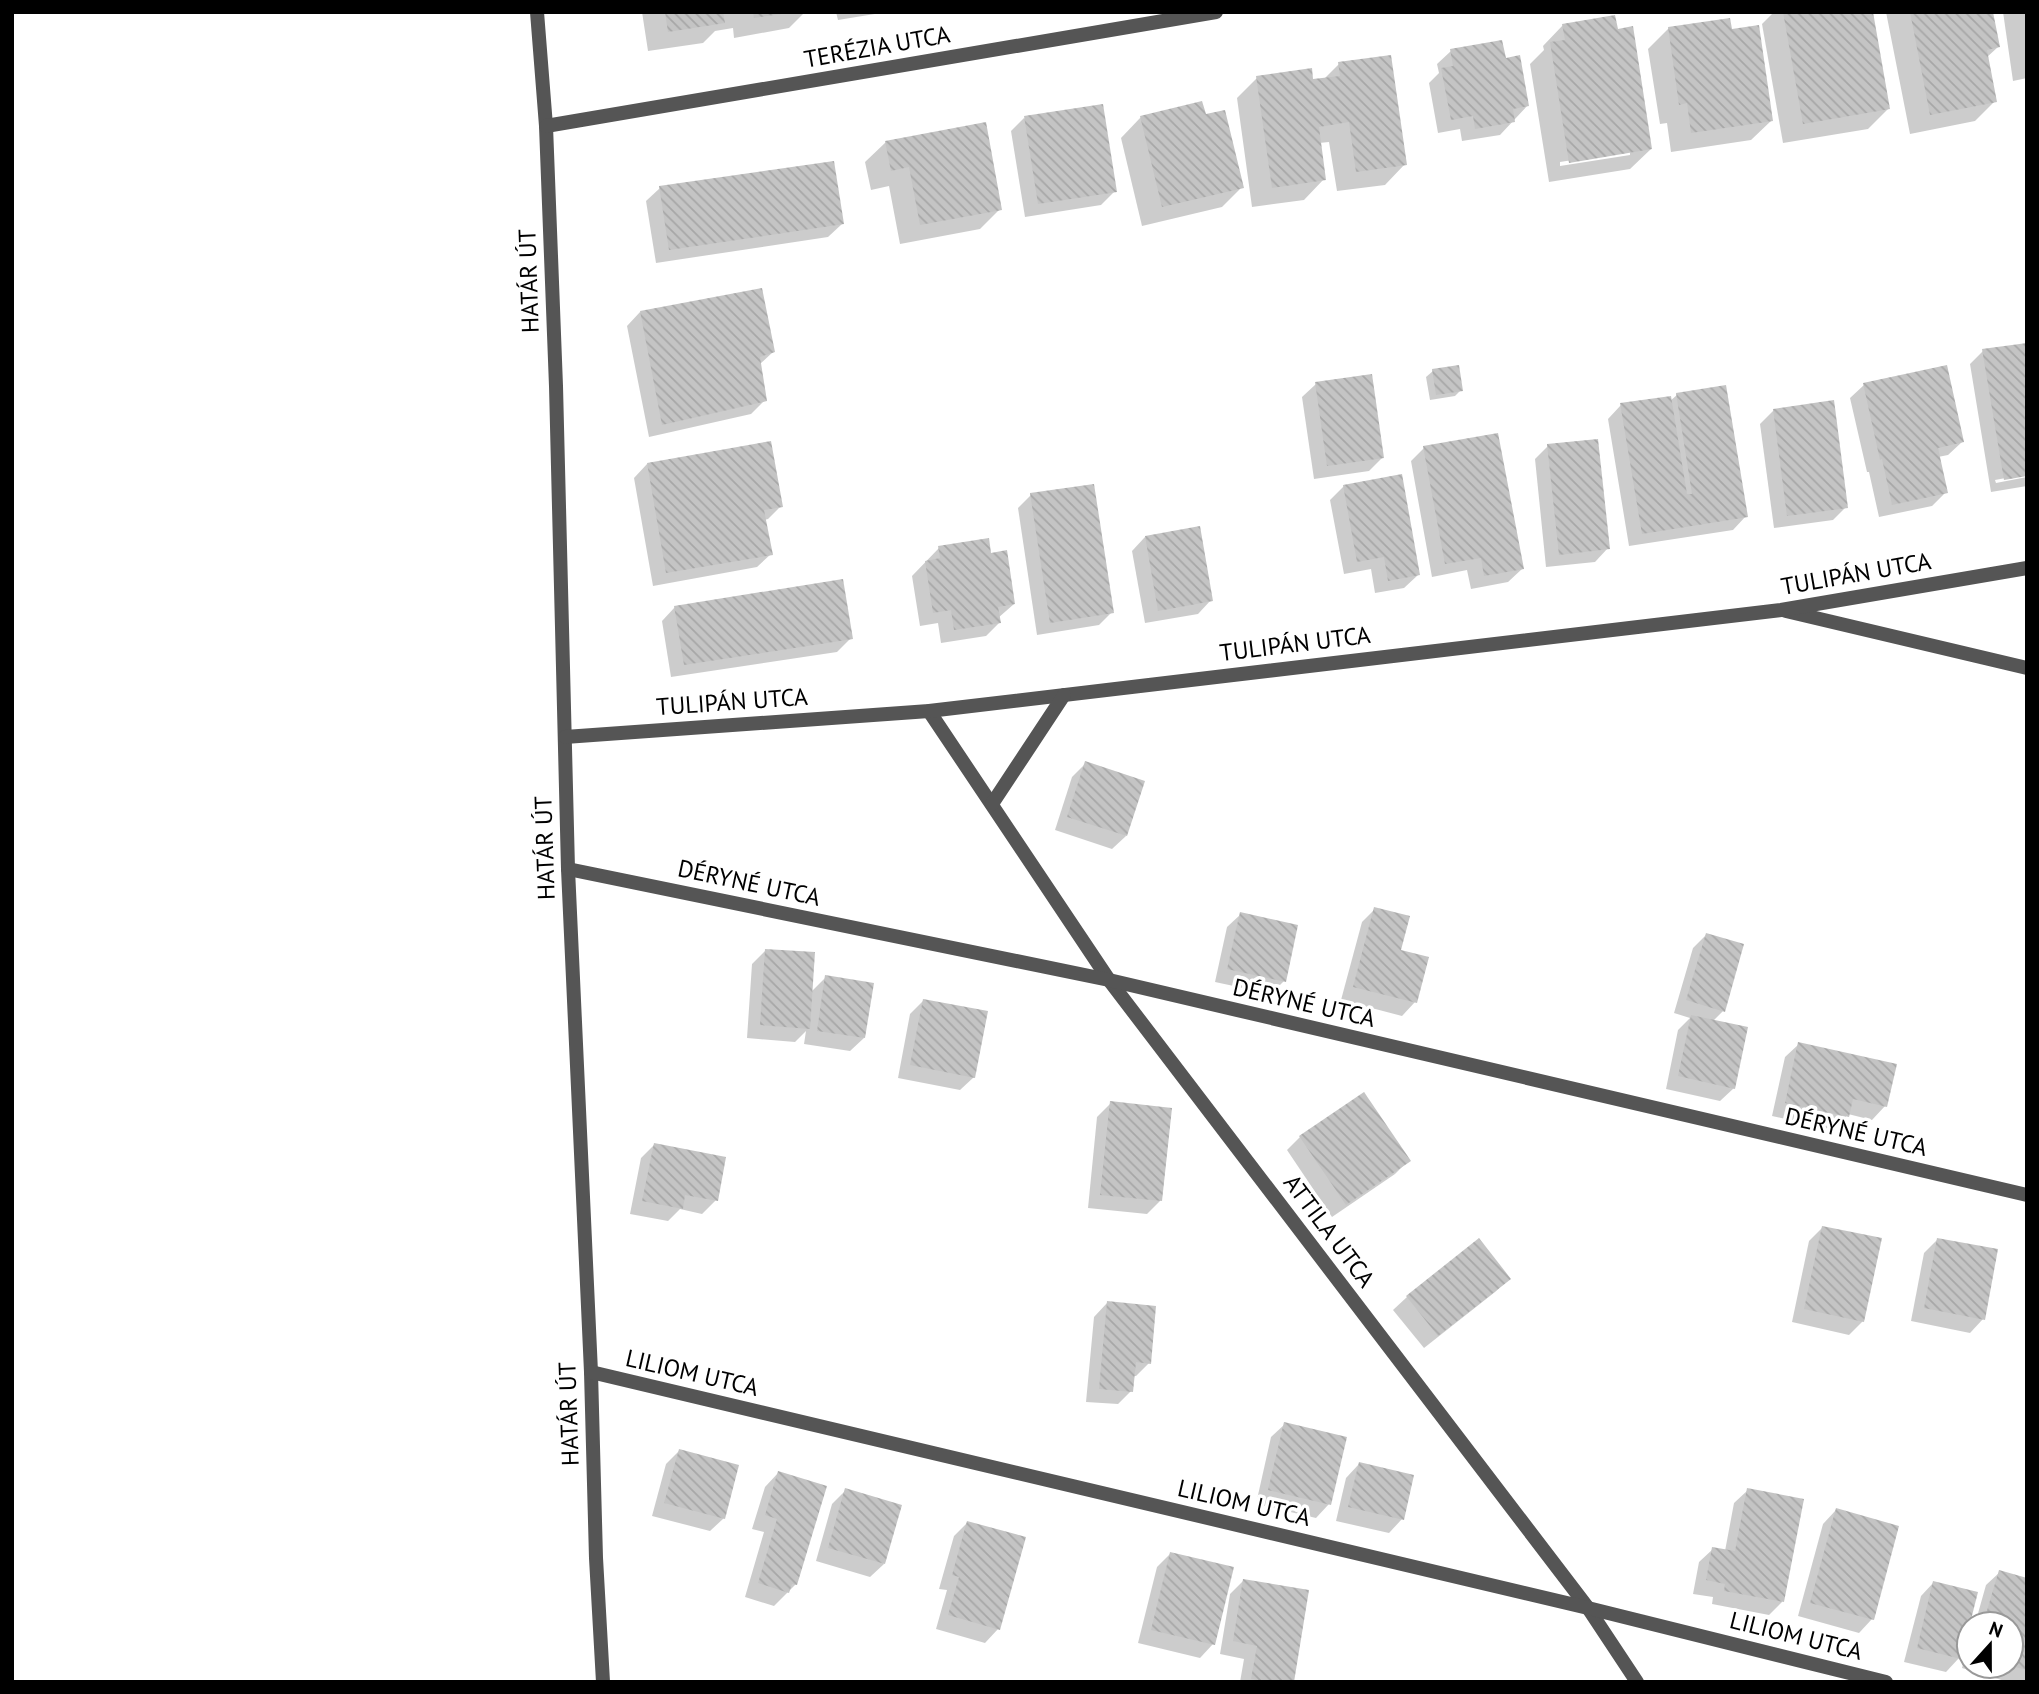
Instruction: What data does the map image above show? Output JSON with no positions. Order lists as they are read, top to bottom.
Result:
{
  "streets": {
    "street": [
      "TERÉZIA UTCA",
      "HATÁR ÚT",
      "TULIPÁN UTCA",
      "DÉRYNÉ UTCA",
      "ATTILA UTCA",
      "LILIOM UTCA"
    ]
  },
  "crossings": [
    ["TERÉZIA UTCA", "HATÁR ÚT"],
    ["HATÁR ÚT", "TULIPÁN UTCA"],
    ["HATÁR ÚT", "DÉRYNÉ UTCA"],
    ["HATÁR ÚT", "LILIOM UTCA"],
    ["TULIPÁN UTCA", "ATTILA UTCA"],
    ["DÉRYNÉ UTCA", "ATTILA UTCA"],
    ["ATTILA UTCA", "LILIOM UTCA"]
  ],
  "north": "top"
}
